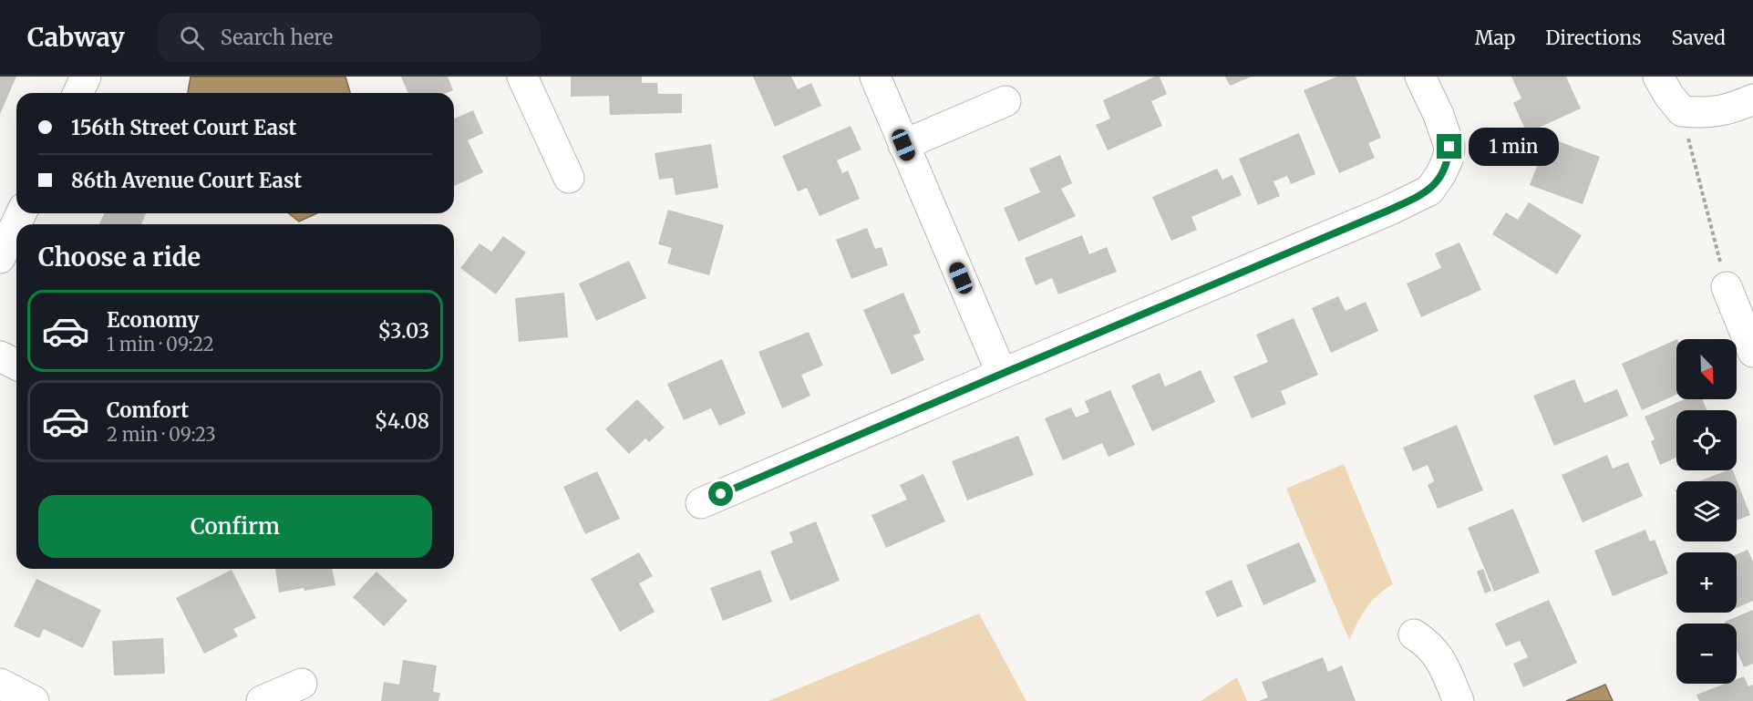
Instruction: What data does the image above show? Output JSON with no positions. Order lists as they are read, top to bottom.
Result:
{
  "north": "bottom right",
  "page": {
    "header": "Cabway",
    "search": "Search here",
    "nav": ["Map", "Directions", "Saved"],
    "banner": ["156th Street Court East", "86th Avenue Court East"],
    "bubble": "1 min",
    "heading": "Choose a ride",
    "list": [
      {
        "name": "Economy",
        "note": "1 min · 09:22",
        "value": "$3.03"
      },
      {
        "name": "Comfort",
        "note": "2 min · 09:23",
        "value": "$4.08"
      }
    ],
    "map_buttons": ["+", "−"],
    "buttons": "Confirm"
  }
}
